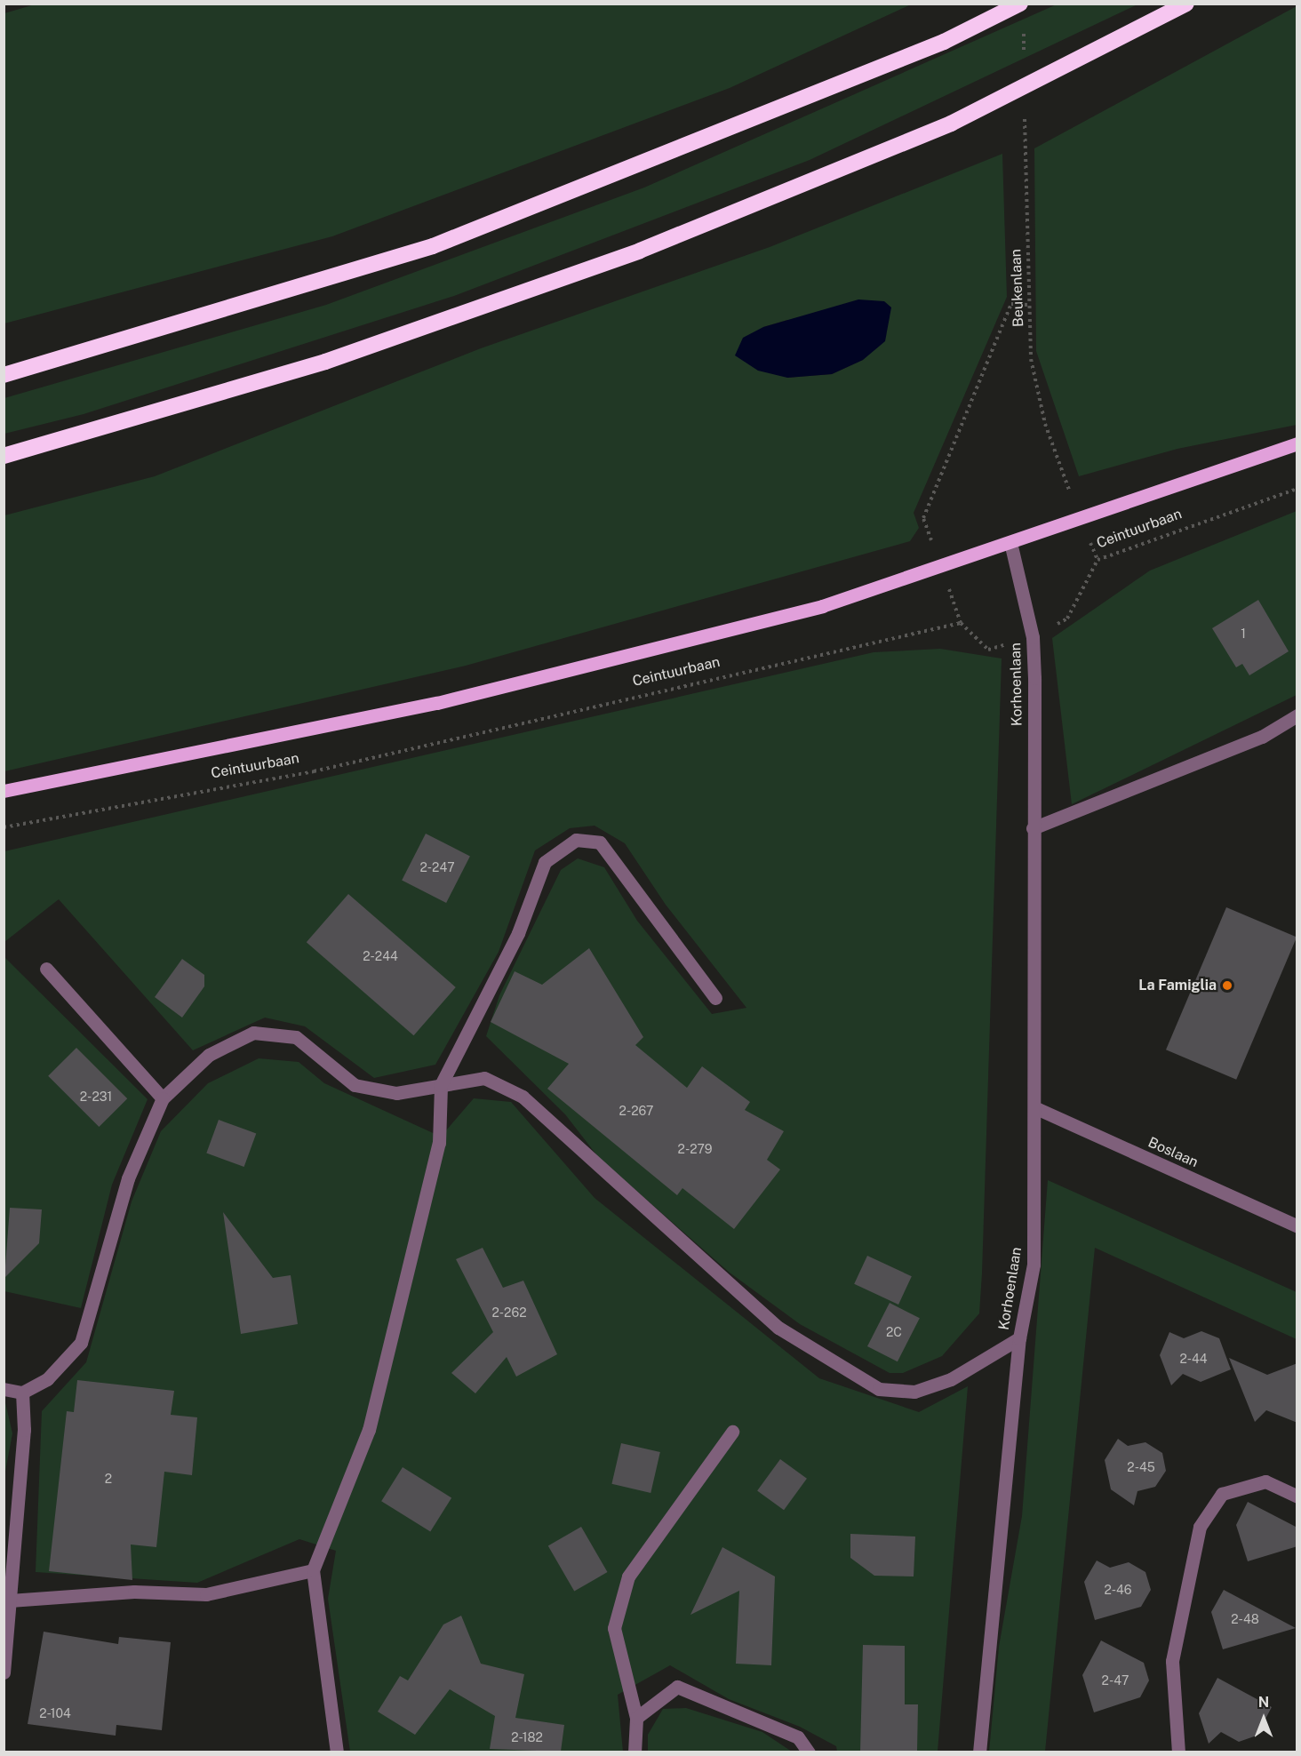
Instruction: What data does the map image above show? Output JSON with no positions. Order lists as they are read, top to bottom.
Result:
{
  "streets": {
    "main road": ["Ceintuurbaan"],
    "street": ["Korhoenlaan", "Boslaan"],
    "path": ["Beukenlaan"]
  },
  "crossings": [
    ["Beukenlaan", "Ceintuurbaan"],
    ["Ceintuurbaan", "Korhoenlaan"],
    ["Korhoenlaan", "Boslaan"]
  ],
  "places": ["La Famiglia"],
  "house_numbers": [
    "1",
    "2-247",
    "2-244",
    "2-231",
    "2-267",
    "2-279",
    "2-262",
    "2C",
    "2-44",
    "2-45",
    "2",
    "2-46",
    "2-48",
    "2-47",
    "2-104",
    "2-182"
  ],
  "north": "top"
}
